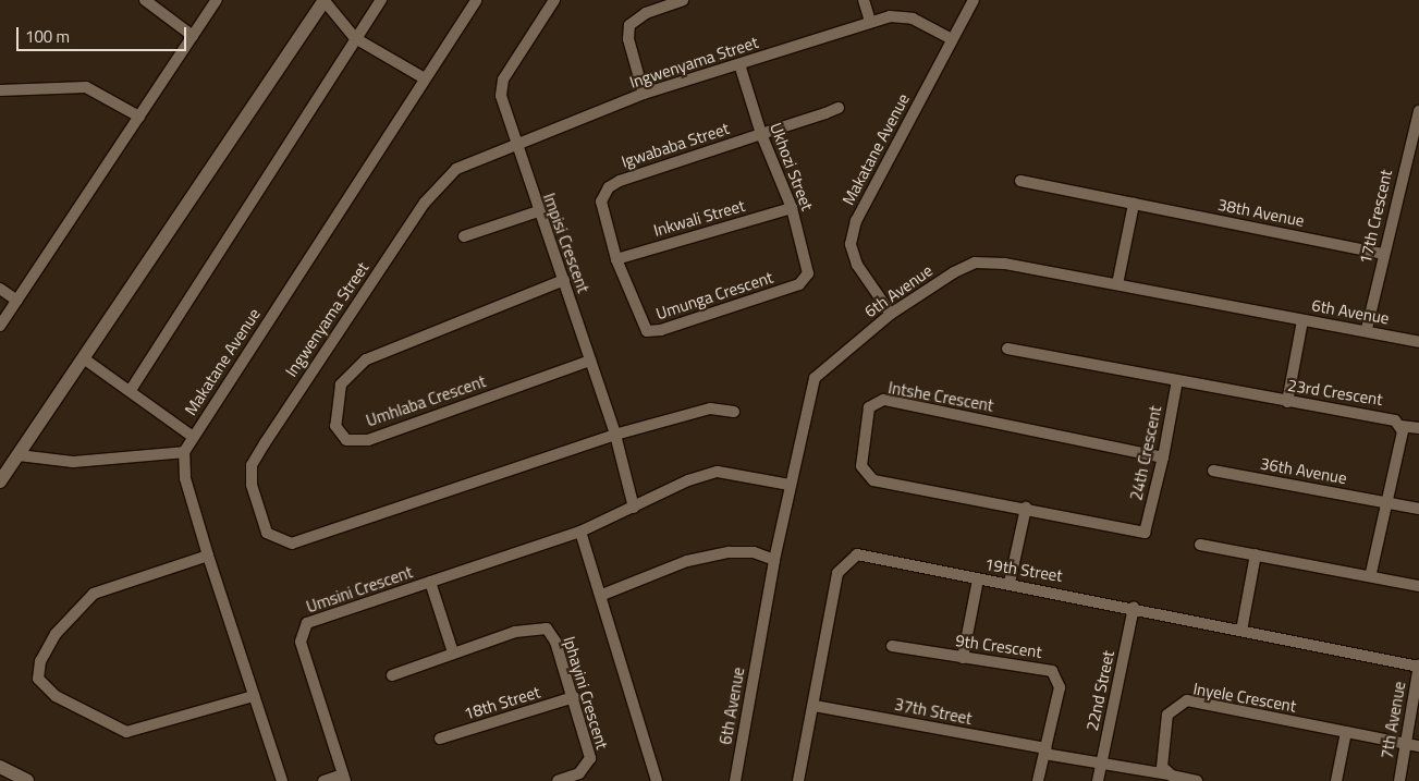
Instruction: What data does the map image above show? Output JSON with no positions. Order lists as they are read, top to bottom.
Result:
{
  "streets": {
    "street": [
      "Ingwenyama Street",
      "Igwababa Street",
      "Makatane Avenue",
      "Ukhozi Street",
      "38th Avenue",
      "17th Crescent",
      "Inkwali Street",
      "Impisi Crescent",
      "6th Avenue",
      "Umunga Crescent",
      "23rd Crescent",
      "Intshe Crescent",
      "Umhlaba Crescent",
      "24th Crescent",
      "36th Avenue",
      "19th Street",
      "Umsini Crescent",
      "9th Crescent",
      "22nd Street",
      "Iphayini Crescent",
      "Inyele Crescent",
      "18th Street",
      "37th Street",
      "7th Avenue"
    ]
  },
  "crossings": [
    ["Ingwenyama Street", "Makatane Avenue"],
    ["Ingwenyama Street", "Ukhozi Street"],
    ["Ingwenyama Street", "Impisi Crescent"],
    ["Igwababa Street", "Ukhozi Street"],
    ["Igwababa Street", "Umunga Crescent"],
    ["Makatane Avenue", "6th Avenue"],
    ["Ukhozi Street", "Inkwali Street"],
    ["Ukhozi Street", "Umunga Crescent"],
    ["38th Avenue", "17th Crescent"],
    ["17th Crescent", "6th Avenue"],
    ["Inkwali Street", "Umunga Crescent"],
    ["Impisi Crescent", "Umhlaba Crescent"],
    ["Impisi Crescent", "Umsini Crescent"],
    ["6th Avenue", "Umsini Crescent"],
    ["23rd Crescent", "24th Crescent"],
    ["Intshe Crescent", "24th Crescent"],
    ["19th Street", "22nd Street"],
    ["19th Street", "37th Street"],
    ["19th Street", "7th Avenue"],
    ["9th Crescent", "37th Street"],
    ["22nd Street", "37th Street"],
    ["Iphayini Crescent", "18th Street"],
    ["Inyele Crescent", "37th Street"],
    ["Inyele Crescent", "7th Avenue"]
  ],
  "scale_bar": "100 m"
}
